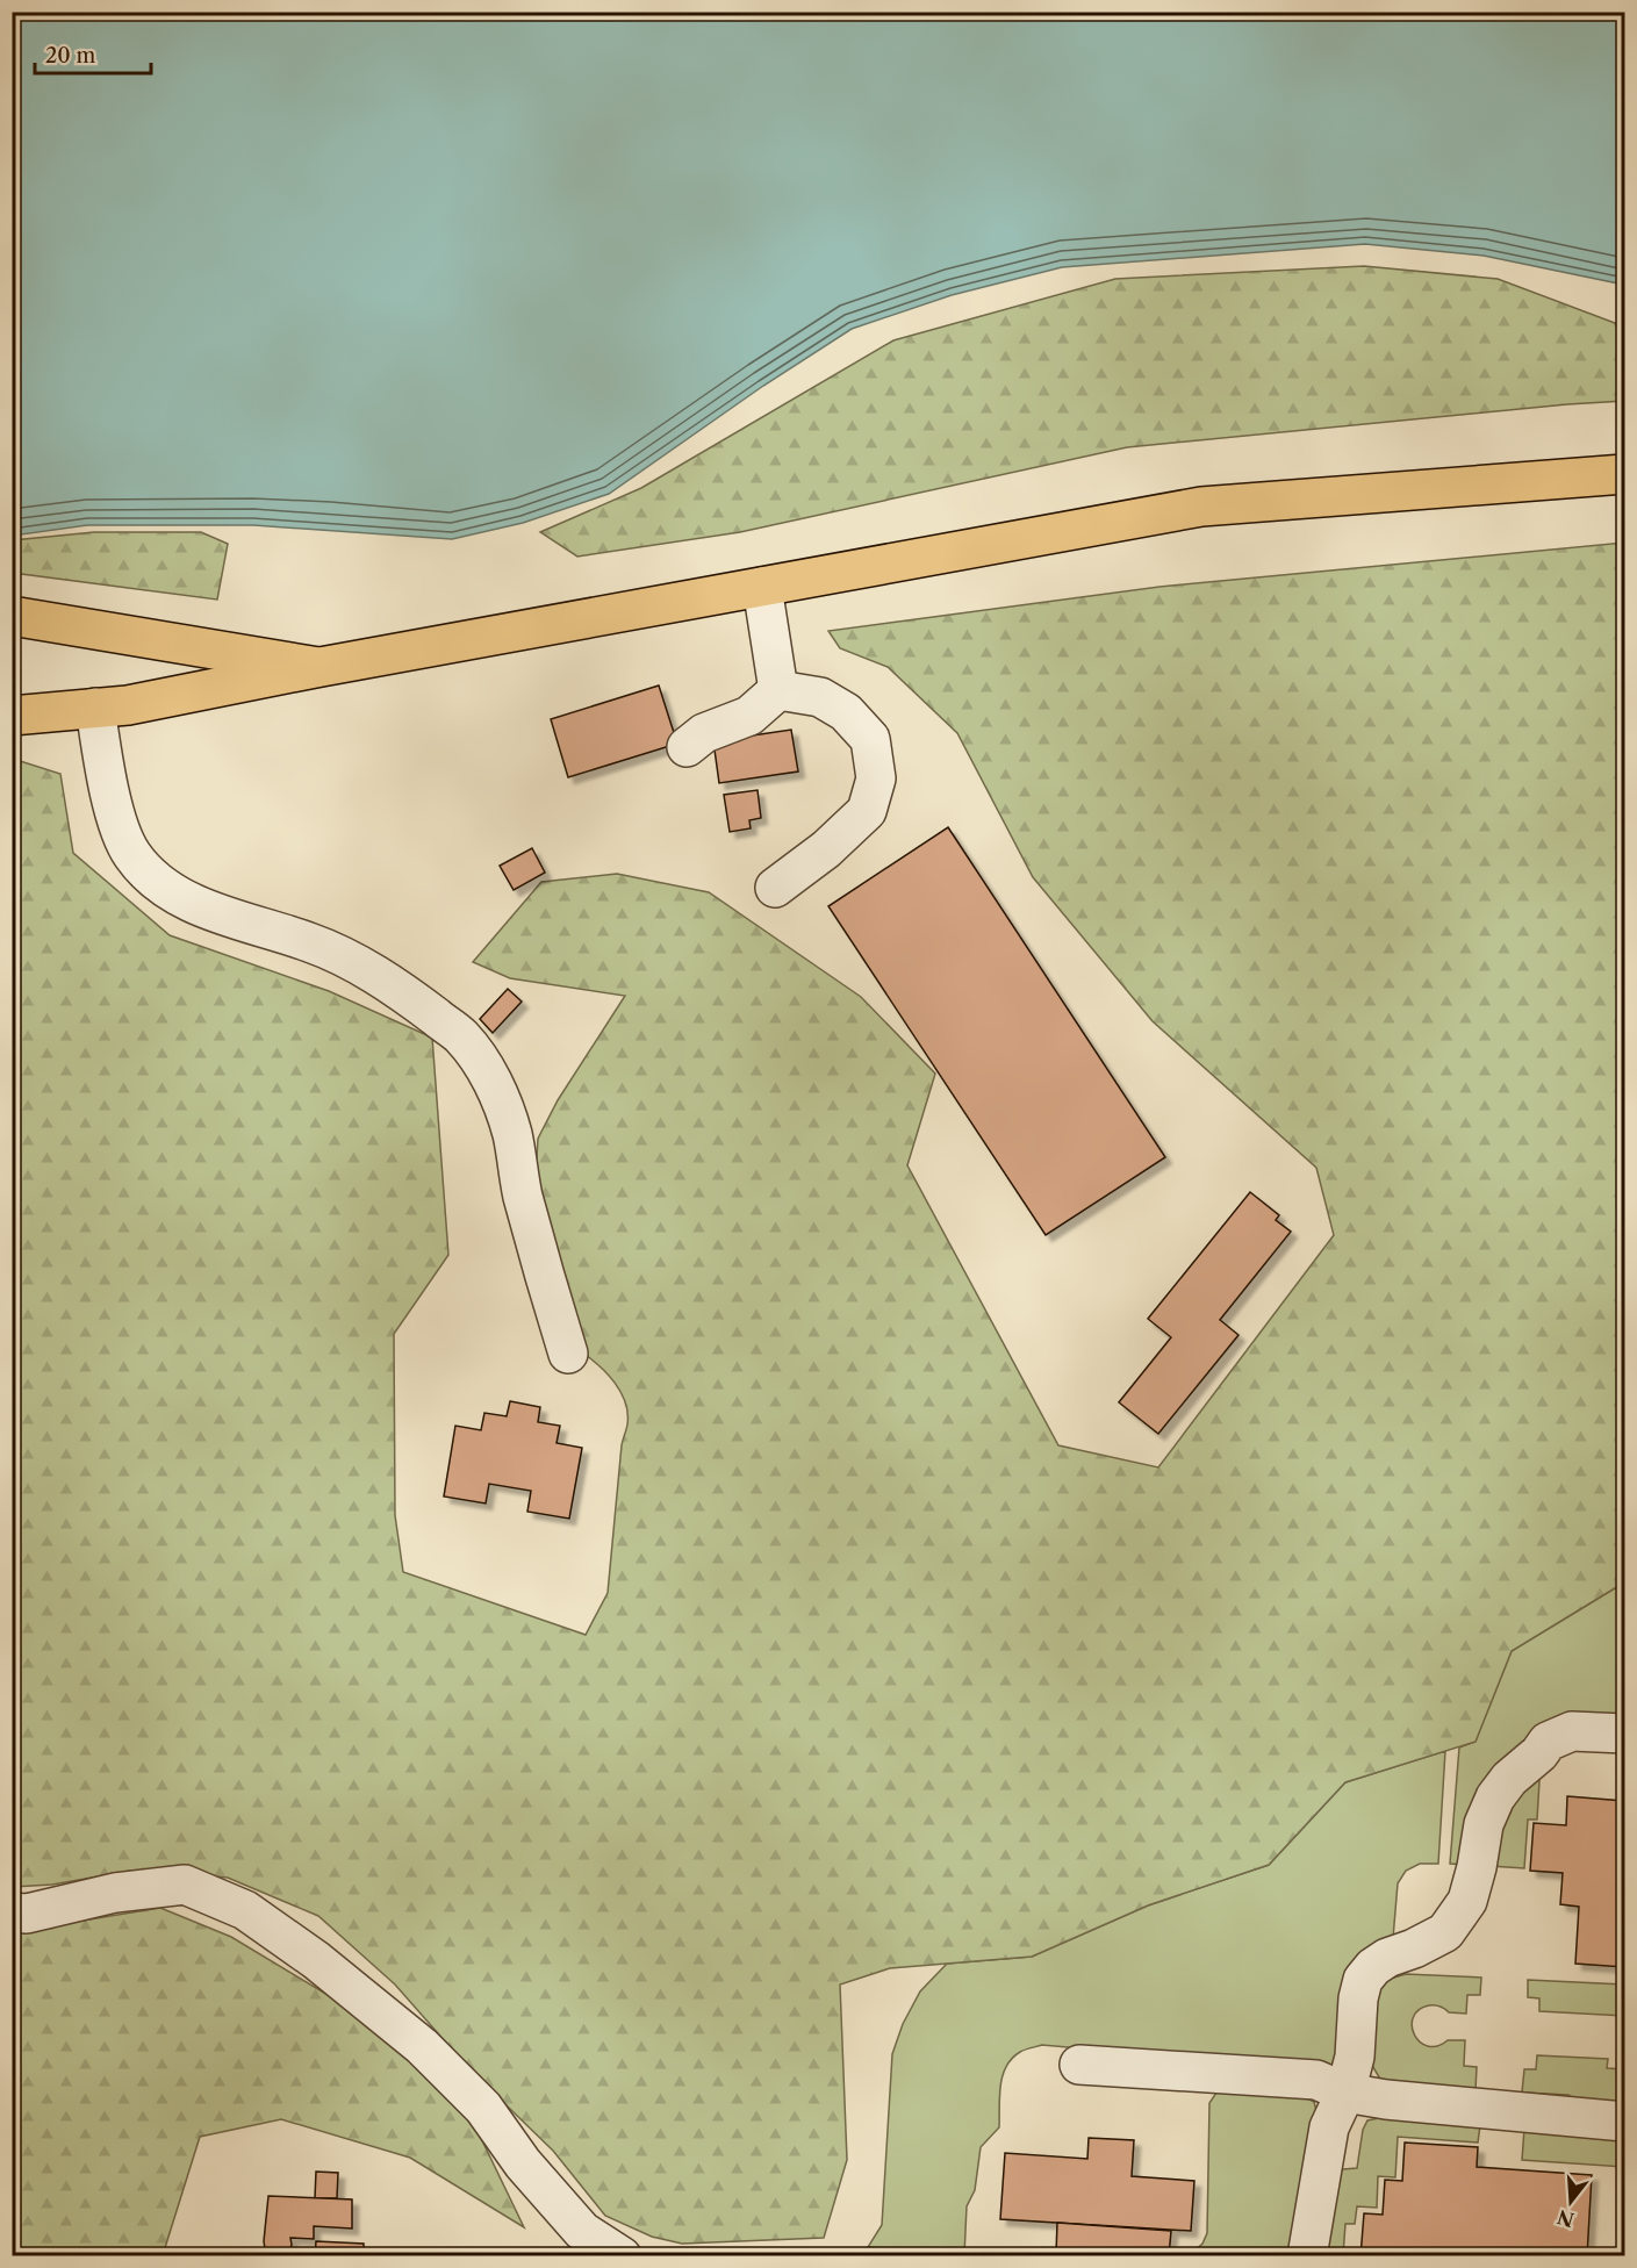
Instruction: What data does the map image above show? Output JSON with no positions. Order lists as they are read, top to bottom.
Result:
{
  "scale_bar": "20 m",
  "north": "bottom"
}
